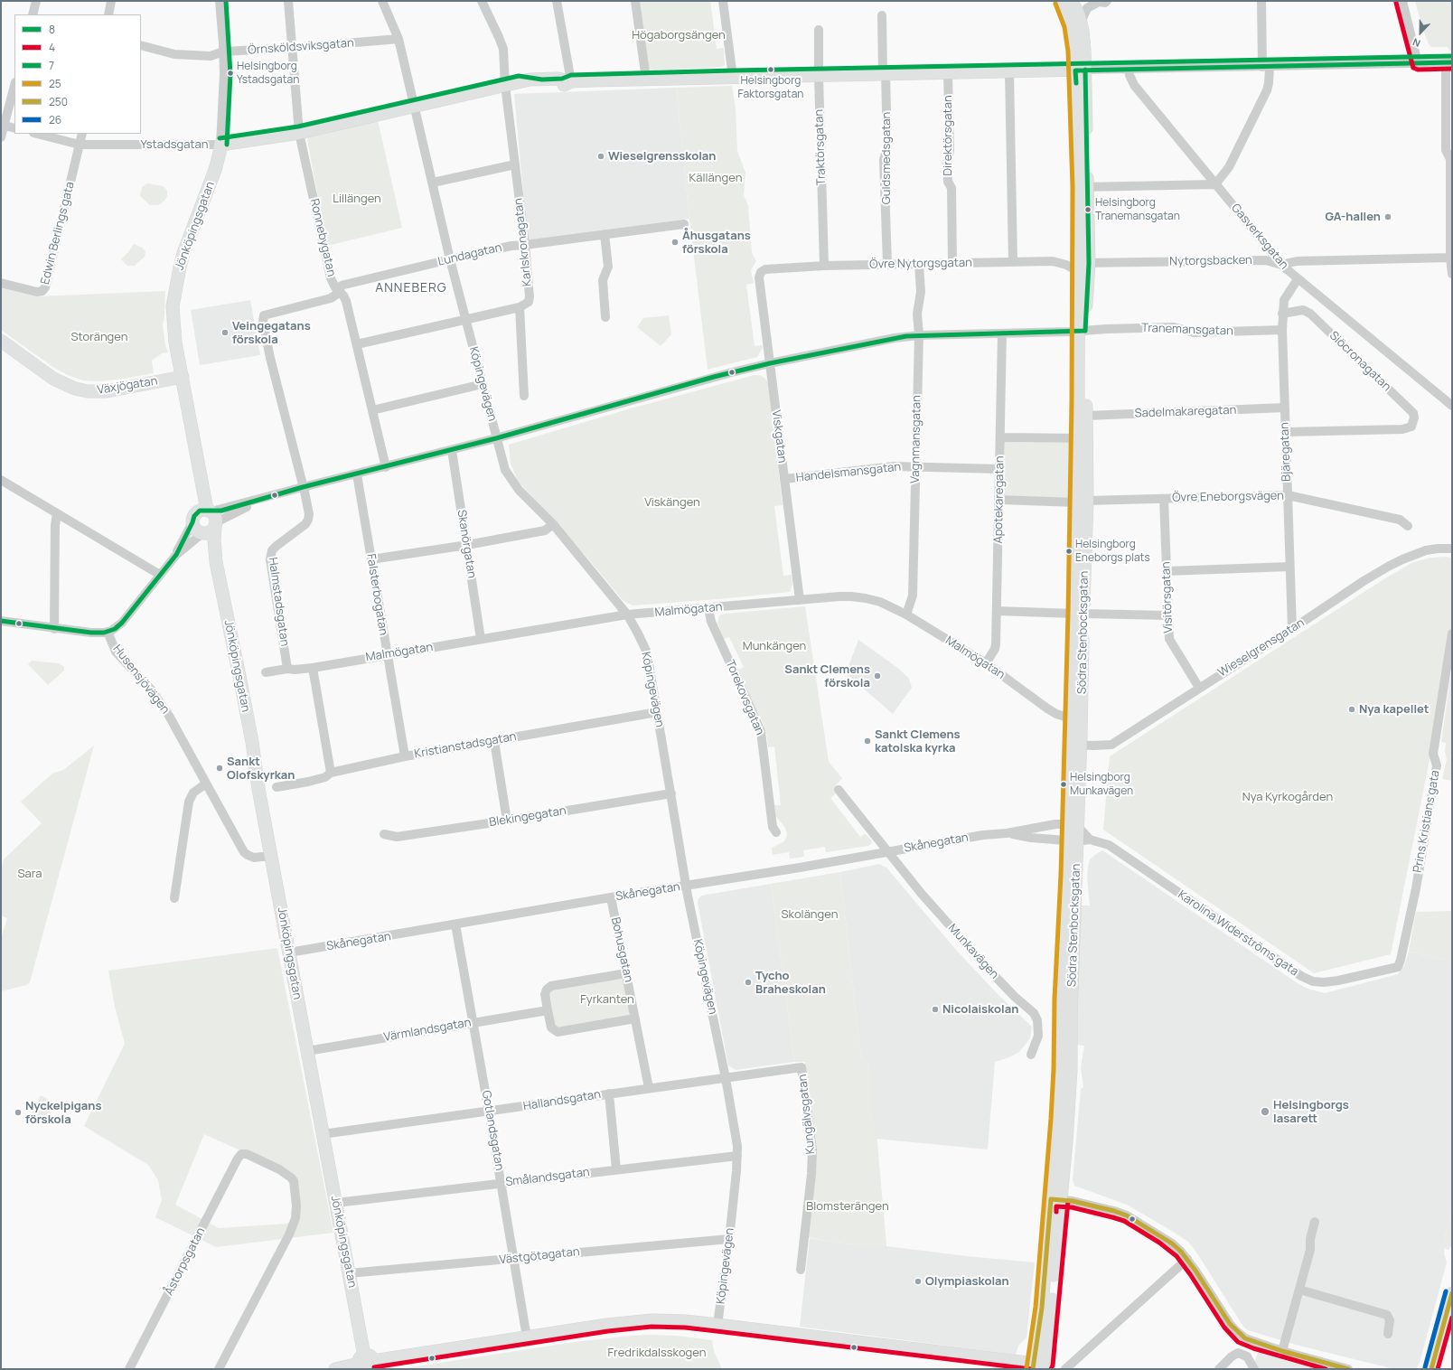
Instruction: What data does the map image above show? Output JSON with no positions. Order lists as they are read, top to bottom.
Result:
{
  "streets": {
    "street": [
      "Örnsköldsviksgatan",
      "Direktörsgatan",
      "Ystadsgatan",
      "Traktörsgatan",
      "Guldsmedsgatan",
      "Jönköpingsgatan",
      "Edwin Berlings gata",
      "Gasverksgatan",
      "Ronnebygatan",
      "Karlskronagatan",
      "Lundagatan",
      "Nytorgsbacken",
      "Övre Nytorgsgatan",
      "Tranemansgatan",
      "Siöcronagatan",
      "Köpingevägen",
      "Växjögatan",
      "Sadelmakaregatan",
      "Viskgatan",
      "Vagnmansgatan",
      "Bjäregatan",
      "Handelsmansgatan",
      "Övre Eneborgsvägen",
      "Apotekaregatan",
      "Skanörgatan",
      "Falsterbogatan",
      "Visitörsgatan",
      "Halmstadsgatan",
      "Malmögatan",
      "Södra Stenbocksgatan",
      "Wieselgrensgatan",
      "Husensjövägen",
      "Torekovsgatan",
      "Kristianstadsgatan",
      "Blekingegatan",
      "Prins Kristians gata",
      "Skånegatan",
      "Karolina Widerströms gata",
      "Bohusgatan",
      "Munkavägen",
      "Värmlandsgatan",
      "Hallandsgatan",
      "Kungälvsgatan",
      "Gotlandsgatan",
      "Smålandsgatan",
      "Västgötagatan",
      "Åstorpsgatan"
    ]
  },
  "crossings": [
    ["Örnsköldsviksgatan", "Jönköpingsgatan"],
    ["Örnsköldsviksgatan", "Ronnebygatan"],
    ["Örnsköldsviksgatan", "Köpingevägen"],
    ["Direktörsgatan", "Ystadsgatan"],
    ["Direktörsgatan", "Övre Nytorgsgatan"],
    ["Ystadsgatan", "Traktörsgatan"],
    ["Ystadsgatan", "Guldsmedsgatan"],
    ["Ystadsgatan", "Jönköpingsgatan"],
    ["Ystadsgatan", "Edwin Berlings gata"],
    ["Ystadsgatan", "Ronnebygatan"],
    ["Ystadsgatan", "Karlskronagatan"],
    ["Ystadsgatan", "Köpingevägen"],
    ["Ystadsgatan", "Södra Stenbocksgatan"],
    ["Traktörsgatan", "Övre Nytorgsgatan"],
    ["Guldsmedsgatan", "Övre Nytorgsgatan"],
    ["Jönköpingsgatan", "Tranemansgatan"],
    ["Jönköpingsgatan", "Växjögatan"],
    ["Jönköpingsgatan", "Husensjövägen"],
    ["Jönköpingsgatan", "Skånegatan"],
    ["Jönköpingsgatan", "Värmlandsgatan"],
    ["Jönköpingsgatan", "Hallandsgatan"],
    ["Jönköpingsgatan", "Smålandsgatan"],
    ["Jönköpingsgatan", "Västgötagatan"],
    ["Gasverksgatan", "Nytorgsbacken"],
    ["Gasverksgatan", "Bjäregatan"],
    ["Ronnebygatan", "Lundagatan"],
    ["Ronnebygatan", "Tranemansgatan"],
    ["Karlskronagatan", "Lundagatan"],
    ["Lundagatan", "Tranemansgatan"],
    ["Lundagatan", "Köpingevägen"],
    ["Lundagatan", "Halmstadsgatan"],
    ["Nytorgsbacken", "Övre Nytorgsgatan"],
    ["Nytorgsbacken", "Södra Stenbocksgatan"],
    ["Övre Nytorgsgatan", "Viskgatan"],
    ["Övre Nytorgsgatan", "Vagnmansgatan"],
    ["Övre Nytorgsgatan", "Södra Stenbocksgatan"],
    ["Tranemansgatan", "Köpingevägen"],
    ["Tranemansgatan", "Viskgatan"],
    ["Tranemansgatan", "Vagnmansgatan"],
    ["Tranemansgatan", "Bjäregatan"],
    ["Tranemansgatan", "Apotekaregatan"],
    ["Tranemansgatan", "Skanörgatan"],
    ["Tranemansgatan", "Falsterbogatan"],
    ["Tranemansgatan", "Halmstadsgatan"],
    ["Tranemansgatan", "Södra Stenbocksgatan"],
    ["Siöcronagatan", "Bjäregatan"],
    ["Köpingevägen", "Malmögatan"],
    ["Köpingevägen", "Kristianstadsgatan"],
    ["Köpingevägen", "Blekingegatan"],
    ["Köpingevägen", "Skånegatan"],
    ["Köpingevägen", "Hallandsgatan"],
    ["Köpingevägen", "Smålandsgatan"],
    ["Köpingevägen", "Västgötagatan"],
    ["Sadelmakaregatan", "Bjäregatan"],
    ["Sadelmakaregatan", "Södra Stenbocksgatan"],
    ["Viskgatan", "Handelsmansgatan"],
    ["Viskgatan", "Malmögatan"],
    ["Vagnmansgatan", "Handelsmansgatan"],
    ["Vagnmansgatan", "Malmögatan"],
    ["Bjäregatan", "Övre Eneborgsvägen"],
    ["Bjäregatan", "Wieselgrensgatan"],
    ["Handelsmansgatan", "Apotekaregatan"],
    ["Övre Eneborgsvägen", "Apotekaregatan"],
    ["Övre Eneborgsvägen", "Visitörsgatan"],
    ["Övre Eneborgsvägen", "Södra Stenbocksgatan"],
    ["Apotekaregatan", "Malmögatan"],
    ["Skanörgatan", "Malmögatan"],
    ["Falsterbogatan", "Malmögatan"],
    ["Falsterbogatan", "Kristianstadsgatan"],
    ["Visitörsgatan", "Wieselgrensgatan"],
    ["Halmstadsgatan", "Malmögatan"],
    ["Malmögatan", "Södra Stenbocksgatan"],
    ["Malmögatan", "Torekovsgatan"],
    ["Södra Stenbocksgatan", "Wieselgrensgatan"],
    ["Södra Stenbocksgatan", "Skånegatan"],
    ["Södra Stenbocksgatan", "Karolina Widerströms gata"],
    ["Prins Kristians gata", "Karolina Widerströms gata"],
    ["Skånegatan", "Karolina Widerströms gata"],
    ["Skånegatan", "Bohusgatan"],
    ["Skånegatan", "Munkavägen"],
    ["Skånegatan", "Gotlandsgatan"],
    ["Bohusgatan", "Hallandsgatan"],
    ["Värmlandsgatan", "Gotlandsgatan"],
    ["Hallandsgatan", "Kungälvsgatan"],
    ["Hallandsgatan", "Gotlandsgatan"],
    ["Gotlandsgatan", "Smålandsgatan"],
    ["Gotlandsgatan", "Västgötagatan"]
  ],
  "districts": ["ANNEBERG"],
  "parks": [
    "Högaborgsängen",
    "Källängen",
    "Lillängen",
    "Storängen",
    "Viskängen",
    "Munkängen",
    "Nya Kyrkogården",
    "Sara",
    "Skolängen",
    "Fyrkanten",
    "Blomsterängen",
    "Fredrikdalsskogen"
  ],
  "places": [
    "Helsingborg Faktorsgatan",
    "Helsingborg Ystadsgatan",
    "Wieselgrensskolan",
    "Helsingborg Tranemansgatan",
    "GA-hallen",
    "Åhusgatans förskola",
    "Veingegatans förskola",
    "Helsingborg Eneborgs plats",
    "Sankt Clemens förskola",
    "Nya kapellet",
    "Sankt Clemens katolska kyrka",
    "Sankt Olofskyrkan",
    "Helsingborg Munkavägen",
    "Tycho Braheskolan",
    "Nicolaiskolan",
    "Helsingborgs lasarett",
    "Nyckelpigans förskola",
    "Olympiaskolan"
  ],
  "lines": [
    "transit line 7",
    "transit line 4",
    "transit line 25",
    "transit line 8",
    "transit line 250",
    "transit line 26"
  ],
  "legend": [
    "8",
    "4",
    "7",
    "25",
    "250",
    "26"
  ],
  "north": "bottom"
}
